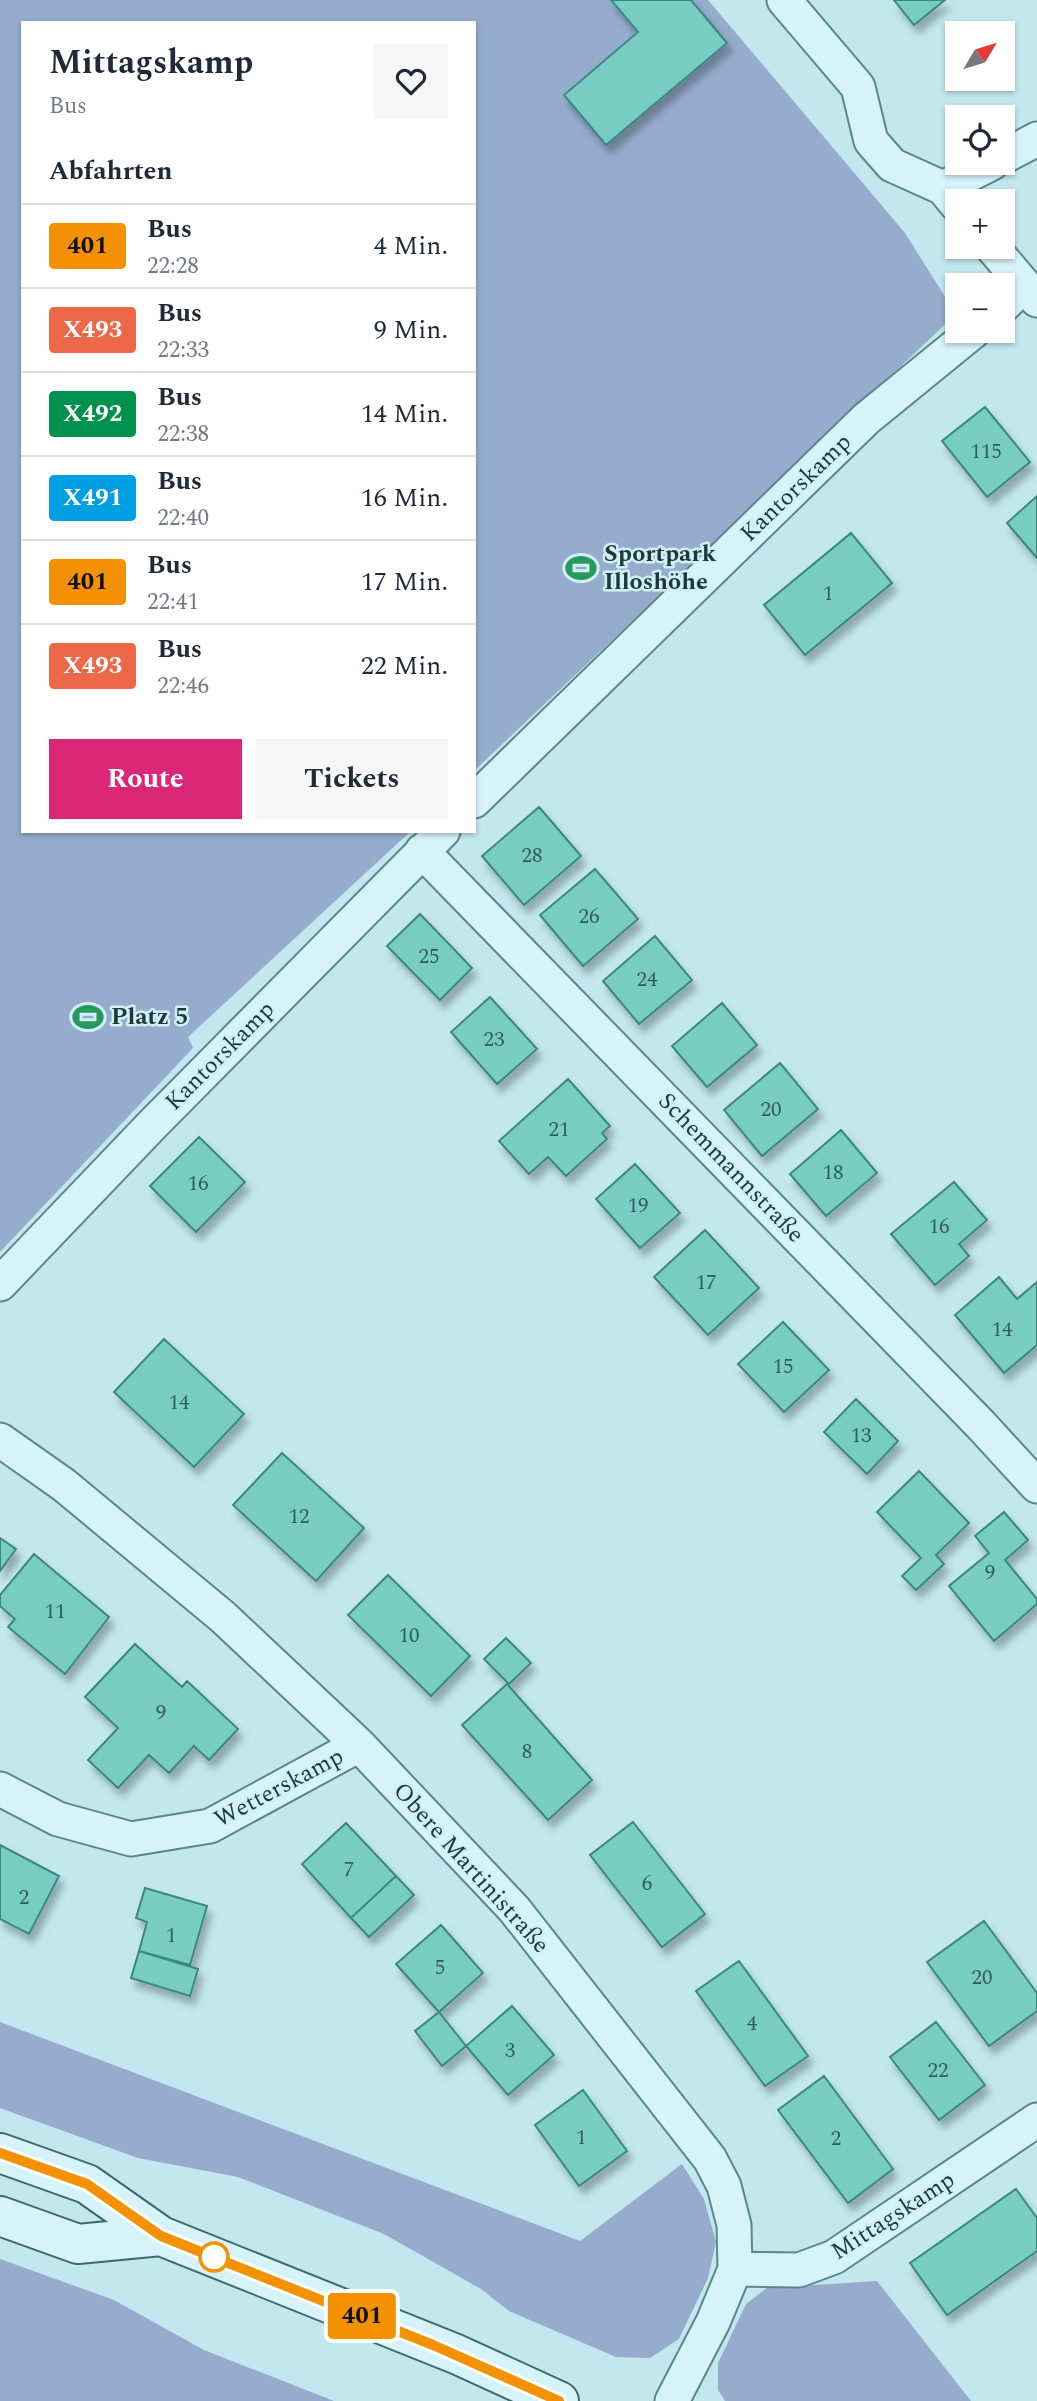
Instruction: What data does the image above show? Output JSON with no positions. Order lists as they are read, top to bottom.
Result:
{
  "streets": {
    "street": [
      "Kantorskamp",
      "Schemmannstraße",
      "Wetterskamp",
      "Obere Martinistraße",
      "Mittagskamp"
    ]
  },
  "crossings": [
    ["Kantorskamp", "Schemmannstraße"],
    ["Wetterskamp", "Obere Martinistraße"],
    ["Obere Martinistraße", "Mittagskamp"]
  ],
  "places": {
    "sports": ["Sportpark Illoshöhe", "Platz 5"]
  },
  "lines": ["bus line 401"],
  "house_numbers": [
    "115",
    "1",
    "28",
    "26",
    "25",
    "24",
    "23",
    "20",
    "21",
    "18",
    "16",
    "19",
    "16",
    "17",
    "14",
    "15",
    "14",
    "13",
    "12",
    "9",
    "11",
    "10",
    "9",
    "8",
    "7",
    "6",
    "2",
    "1",
    "5",
    "20",
    "4",
    "3",
    "22",
    "1",
    "2"
  ],
  "north": "top right",
  "page": {
    "on_map": "401",
    "map_buttons": ["+", "−"],
    "heading": [
      ["Mittagskamp", "Bus"],
      "Abfahrten"
    ],
    "list": [
      {
        "mark": "401",
        "name": "Bus",
        "note": "22:28",
        "value": "4 Min."
      },
      {
        "mark": "X493",
        "name": "Bus",
        "note": "22:33",
        "value": "9 Min."
      },
      {
        "mark": "X492",
        "name": "Bus",
        "note": "22:38",
        "value": "14 Min."
      },
      {
        "mark": "X491",
        "name": "Bus",
        "note": "22:40",
        "value": "16 Min."
      },
      {
        "mark": "401",
        "name": "Bus",
        "note": "22:41",
        "value": "17 Min."
      },
      {
        "mark": "X493",
        "name": "Bus",
        "note": "22:46",
        "value": "22 Min."
      }
    ],
    "buttons": ["Route", "Tickets"]
  }
}
